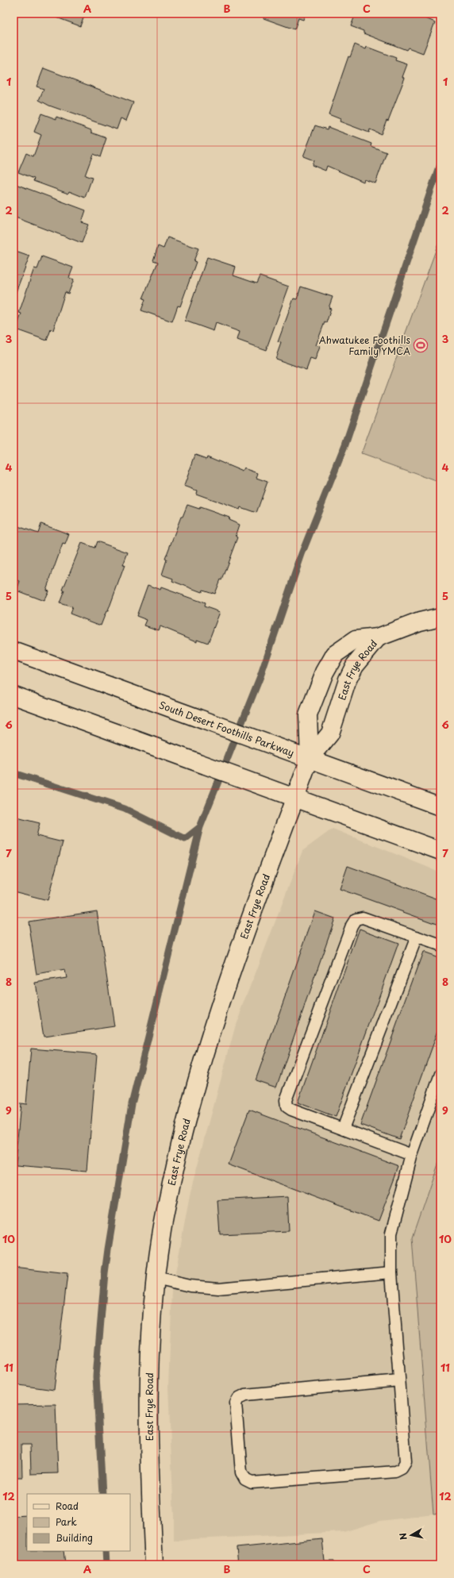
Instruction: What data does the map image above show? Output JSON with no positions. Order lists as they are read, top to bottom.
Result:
{
  "streets": {
    "street": ["East Frye Road", "South Desert Foothills Parkway"]
  },
  "crossings": [
    ["East Frye Road", "South Desert Foothills Parkway"]
  ],
  "places": {
    "sports": ["Ahwatukee Foothills Family YMCA"]
  },
  "legend": ["Road", "Park", "Building"],
  "north": "left",
  "grid": {
    "columns": ["A", "B", "C"],
    "rows": [
      "1",
      "2",
      "3",
      "4",
      "5",
      "6",
      "7",
      "8",
      "9",
      "10",
      "11",
      "12"
    ]
  }
}
